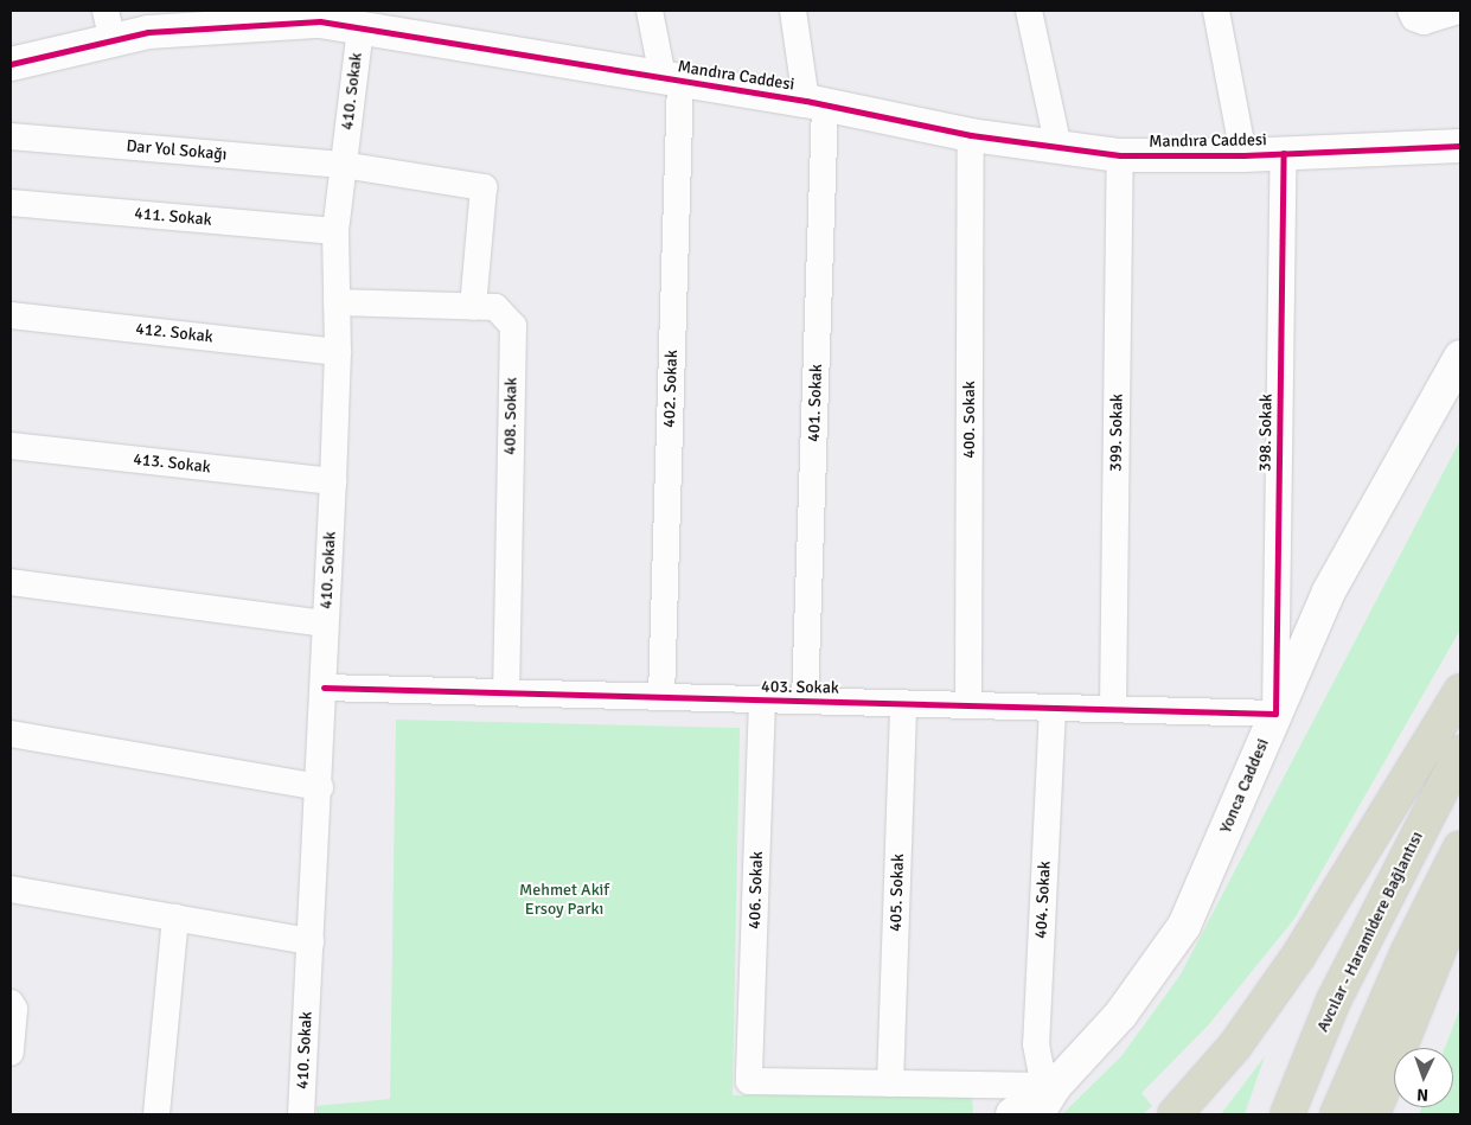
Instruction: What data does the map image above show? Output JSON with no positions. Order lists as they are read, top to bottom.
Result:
{
  "streets": {
    "highway": ["Avcılar - Haramidere Bağlantısı"],
    "street": [
      "Mandıra Caddesi",
      "410. Sokak",
      "Dar Yol Sokağı",
      "411. Sokak",
      "412. Sokak",
      "402. Sokak",
      "401. Sokak",
      "408. Sokak",
      "400. Sokak",
      "399. Sokak",
      "398. Sokak",
      "413. Sokak",
      "403. Sokak",
      "Yonca Caddesi",
      "406. Sokak",
      "405. Sokak",
      "404. Sokak"
    ]
  },
  "crossings": [
    ["Mandıra Caddesi", "410. Sokak"],
    ["Mandıra Caddesi", "402. Sokak"],
    ["Mandıra Caddesi", "401. Sokak"],
    ["Mandıra Caddesi", "400. Sokak"],
    ["Mandıra Caddesi", "399. Sokak"],
    ["Mandıra Caddesi", "398. Sokak"],
    ["410. Sokak", "Dar Yol Sokağı"],
    ["410. Sokak", "411. Sokak"],
    ["410. Sokak", "412. Sokak"],
    ["410. Sokak", "408. Sokak"],
    ["410. Sokak", "413. Sokak"],
    ["410. Sokak", "403. Sokak"],
    ["Dar Yol Sokağı", "408. Sokak"],
    ["402. Sokak", "403. Sokak"],
    ["401. Sokak", "403. Sokak"],
    ["408. Sokak", "403. Sokak"],
    ["400. Sokak", "403. Sokak"],
    ["399. Sokak", "403. Sokak"],
    ["398. Sokak", "403. Sokak"],
    ["398. Sokak", "Yonca Caddesi"],
    ["403. Sokak", "Yonca Caddesi"],
    ["403. Sokak", "406. Sokak"],
    ["403. Sokak", "405. Sokak"],
    ["403. Sokak", "404. Sokak"],
    ["Yonca Caddesi", "404. Sokak"],
    ["406. Sokak", "405. Sokak"]
  ],
  "parks": ["Mehmet Akif Ersoy Parkı"],
  "north": "bottom"
}
